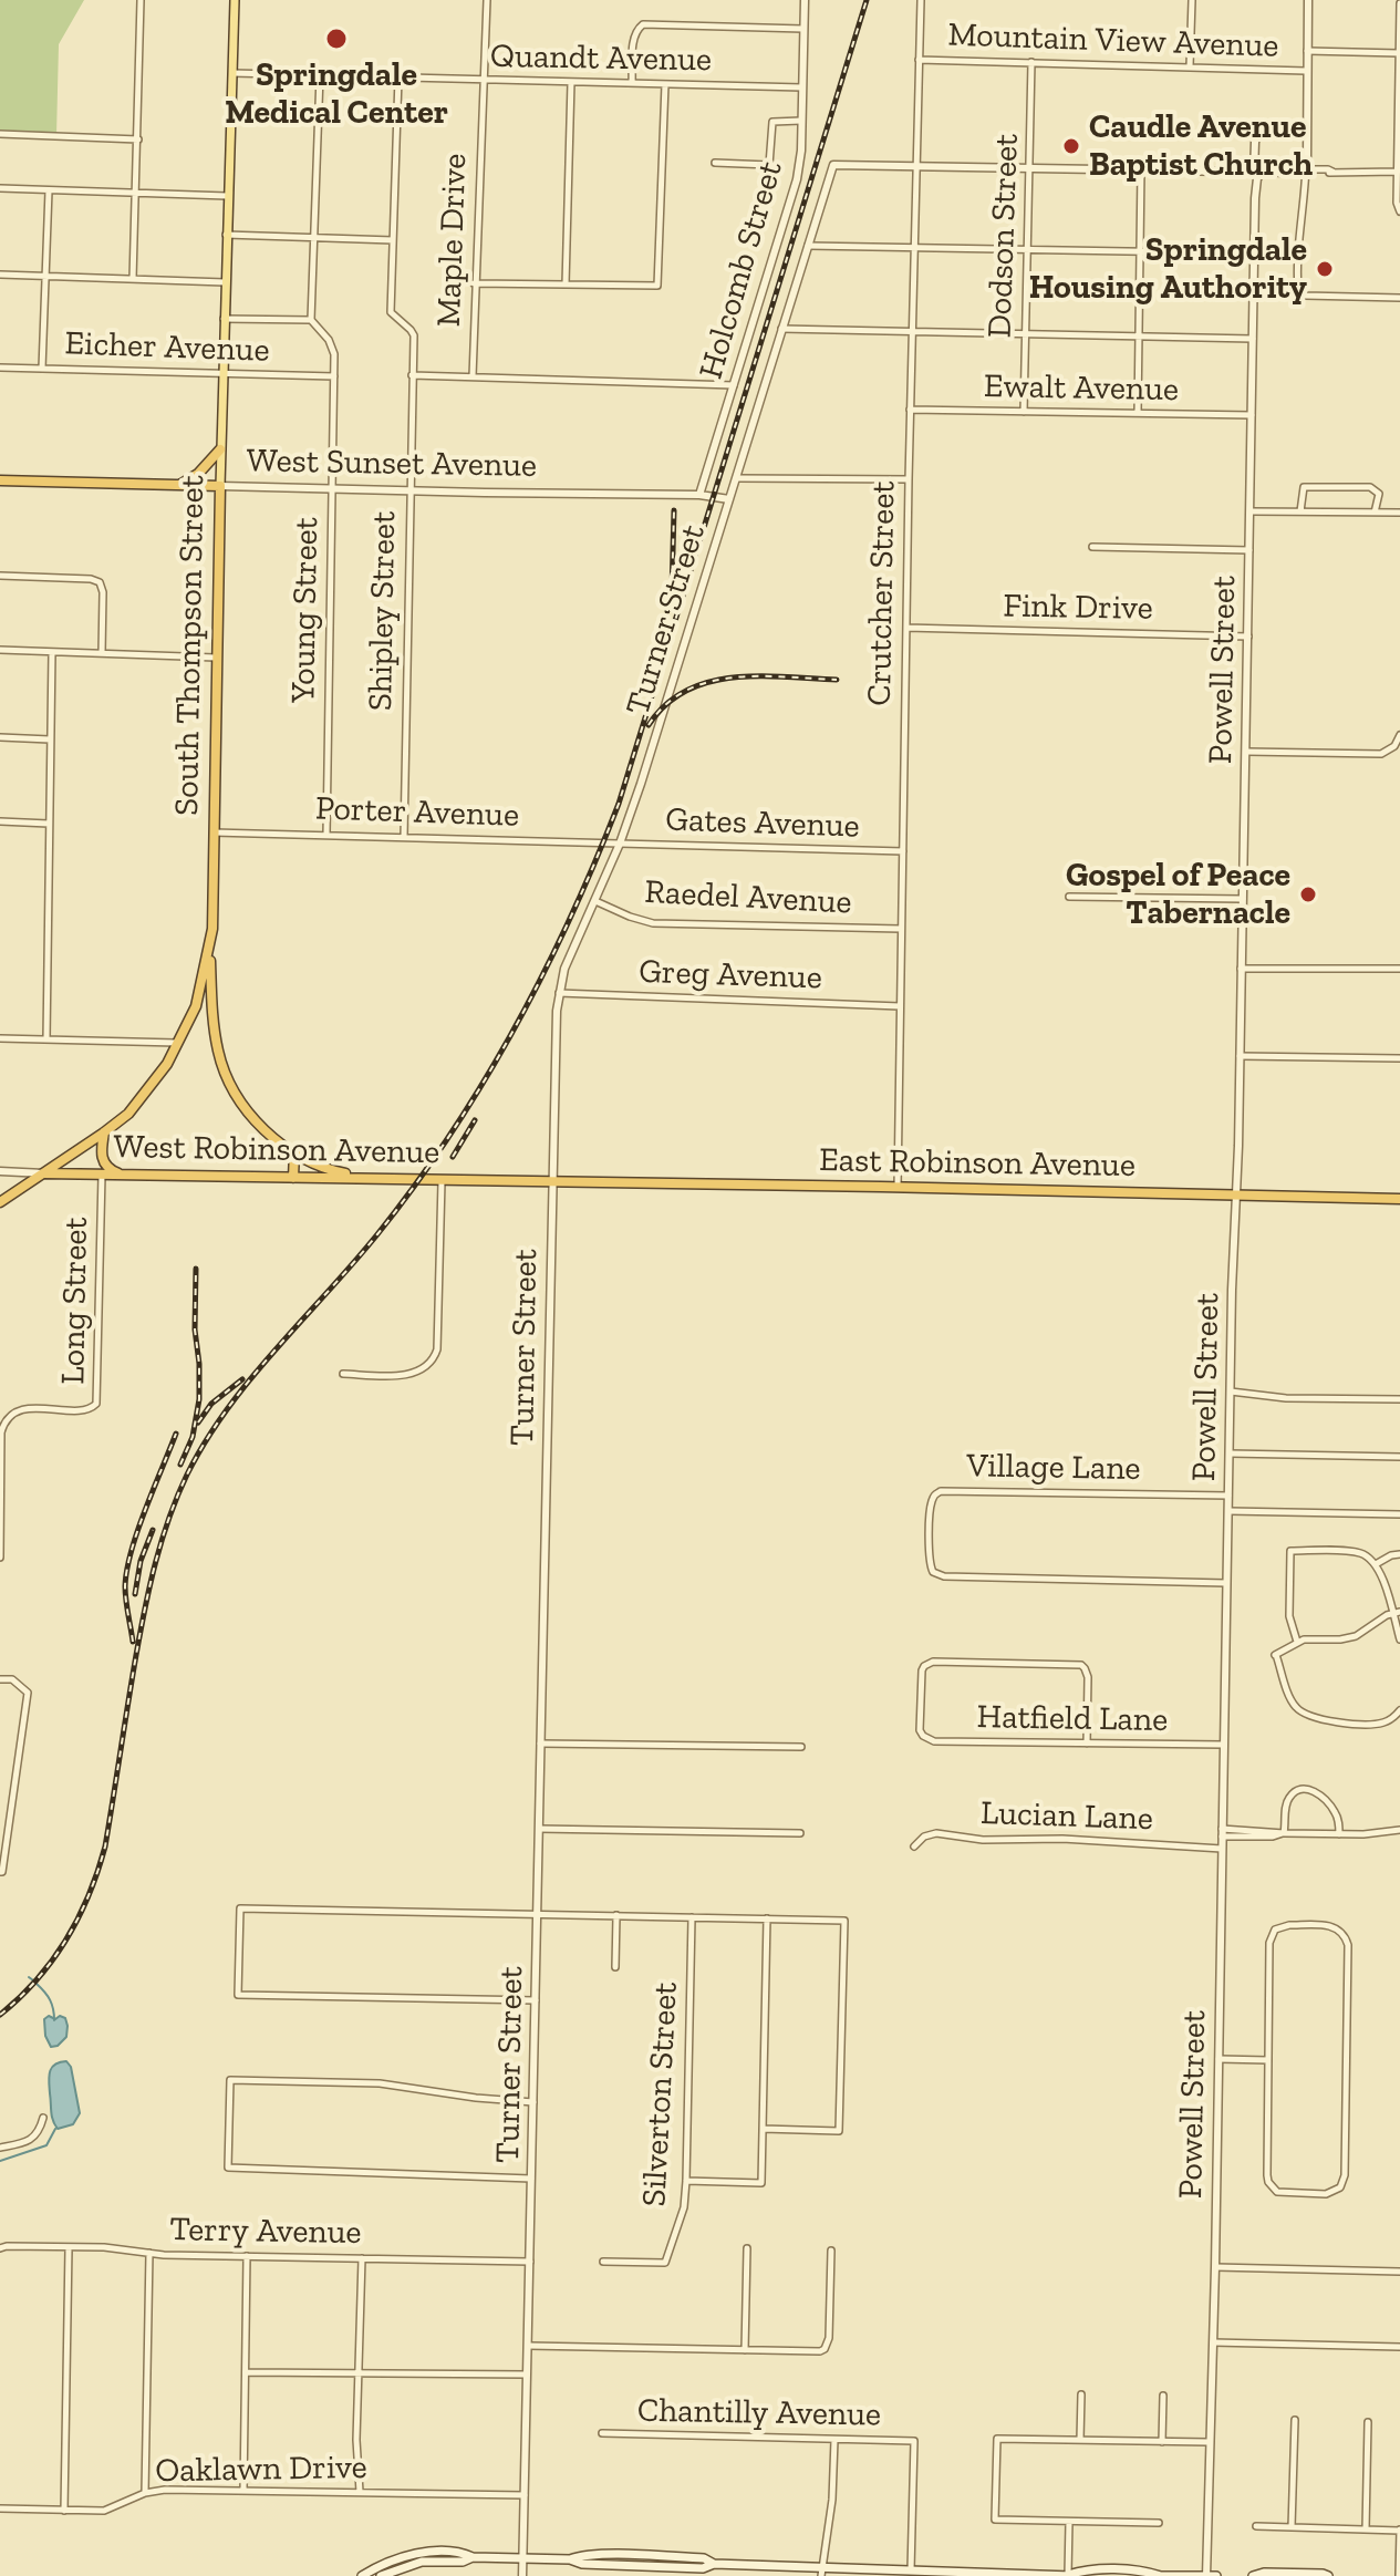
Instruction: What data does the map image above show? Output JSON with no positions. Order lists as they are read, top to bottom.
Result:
{
  "streets": {
    "highway": [
      "West Sunset Avenue",
      "South Thompson Street",
      "West Robinson Avenue",
      "East Robinson Avenue"
    ],
    "street": [
      "Mountain View Avenue",
      "Quandt Avenue",
      "Dodson Street",
      "Maple Drive",
      "Holcomb Street",
      "Eicher Avenue",
      "Ewalt Avenue",
      "Crutcher Street",
      "Fink Drive",
      "Young Street",
      "Shipley Street",
      "Turner Street",
      "Powell Street",
      "Porter Avenue",
      "Gates Avenue",
      "Raedel Avenue",
      "Greg Avenue",
      "Long Street",
      "Village Lane",
      "Hatfield Lane",
      "Lucian Lane",
      "Silverton Street",
      "Terry Avenue",
      "Chantilly Avenue",
      "Oaklawn Drive"
    ]
  },
  "crossings": [
    ["Mountain View Avenue", "Dodson Street"],
    ["Mountain View Avenue", "Crutcher Street"],
    ["Quandt Avenue", "Maple Drive"],
    ["Quandt Avenue", "Holcomb Street"],
    ["Quandt Avenue", "Shipley Street"],
    ["Dodson Street", "Ewalt Avenue"],
    ["Holcomb Street", "West Sunset Avenue"],
    ["Eicher Avenue", "Young Street"],
    ["Eicher Avenue", "South Thompson Street"],
    ["Ewalt Avenue", "Crutcher Street"],
    ["Ewalt Avenue", "Powell Street"],
    ["West Sunset Avenue", "Young Street"],
    ["West Sunset Avenue", "Shipley Street"],
    ["West Sunset Avenue", "Turner Street"],
    ["West Sunset Avenue", "South Thompson Street"],
    ["Crutcher Street", "Fink Drive"],
    ["Crutcher Street", "Turner Street"],
    ["Crutcher Street", "Gates Avenue"],
    ["Crutcher Street", "Raedel Avenue"],
    ["Crutcher Street", "Greg Avenue"],
    ["Crutcher Street", "East Robinson Avenue"],
    ["Fink Drive", "Powell Street"],
    ["Young Street", "Porter Avenue"],
    ["Shipley Street", "Porter Avenue"],
    ["Turner Street", "Porter Avenue"],
    ["Turner Street", "Gates Avenue"],
    ["Turner Street", "Raedel Avenue"],
    ["Turner Street", "Greg Avenue"],
    ["Turner Street", "West Robinson Avenue"],
    ["Turner Street", "East Robinson Avenue"],
    ["Turner Street", "Terry Avenue"],
    ["Turner Street", "Oaklawn Drive"],
    ["South Thompson Street", "Porter Avenue"],
    ["South Thompson Street", "West Robinson Avenue"],
    ["Powell Street", "East Robinson Avenue"],
    ["Powell Street", "Village Lane"],
    ["Powell Street", "Hatfield Lane"],
    ["Powell Street", "Lucian Lane"],
    ["Porter Avenue", "Gates Avenue"],
    ["West Robinson Avenue", "East Robinson Avenue"],
    ["West Robinson Avenue", "Long Street"]
  ],
  "places": [
    "Springdale Medical Center",
    "Caudle Avenue Baptist Church",
    "Springdale Housing Authority",
    "Gospel of Peace Tabernacle"
  ]
}
